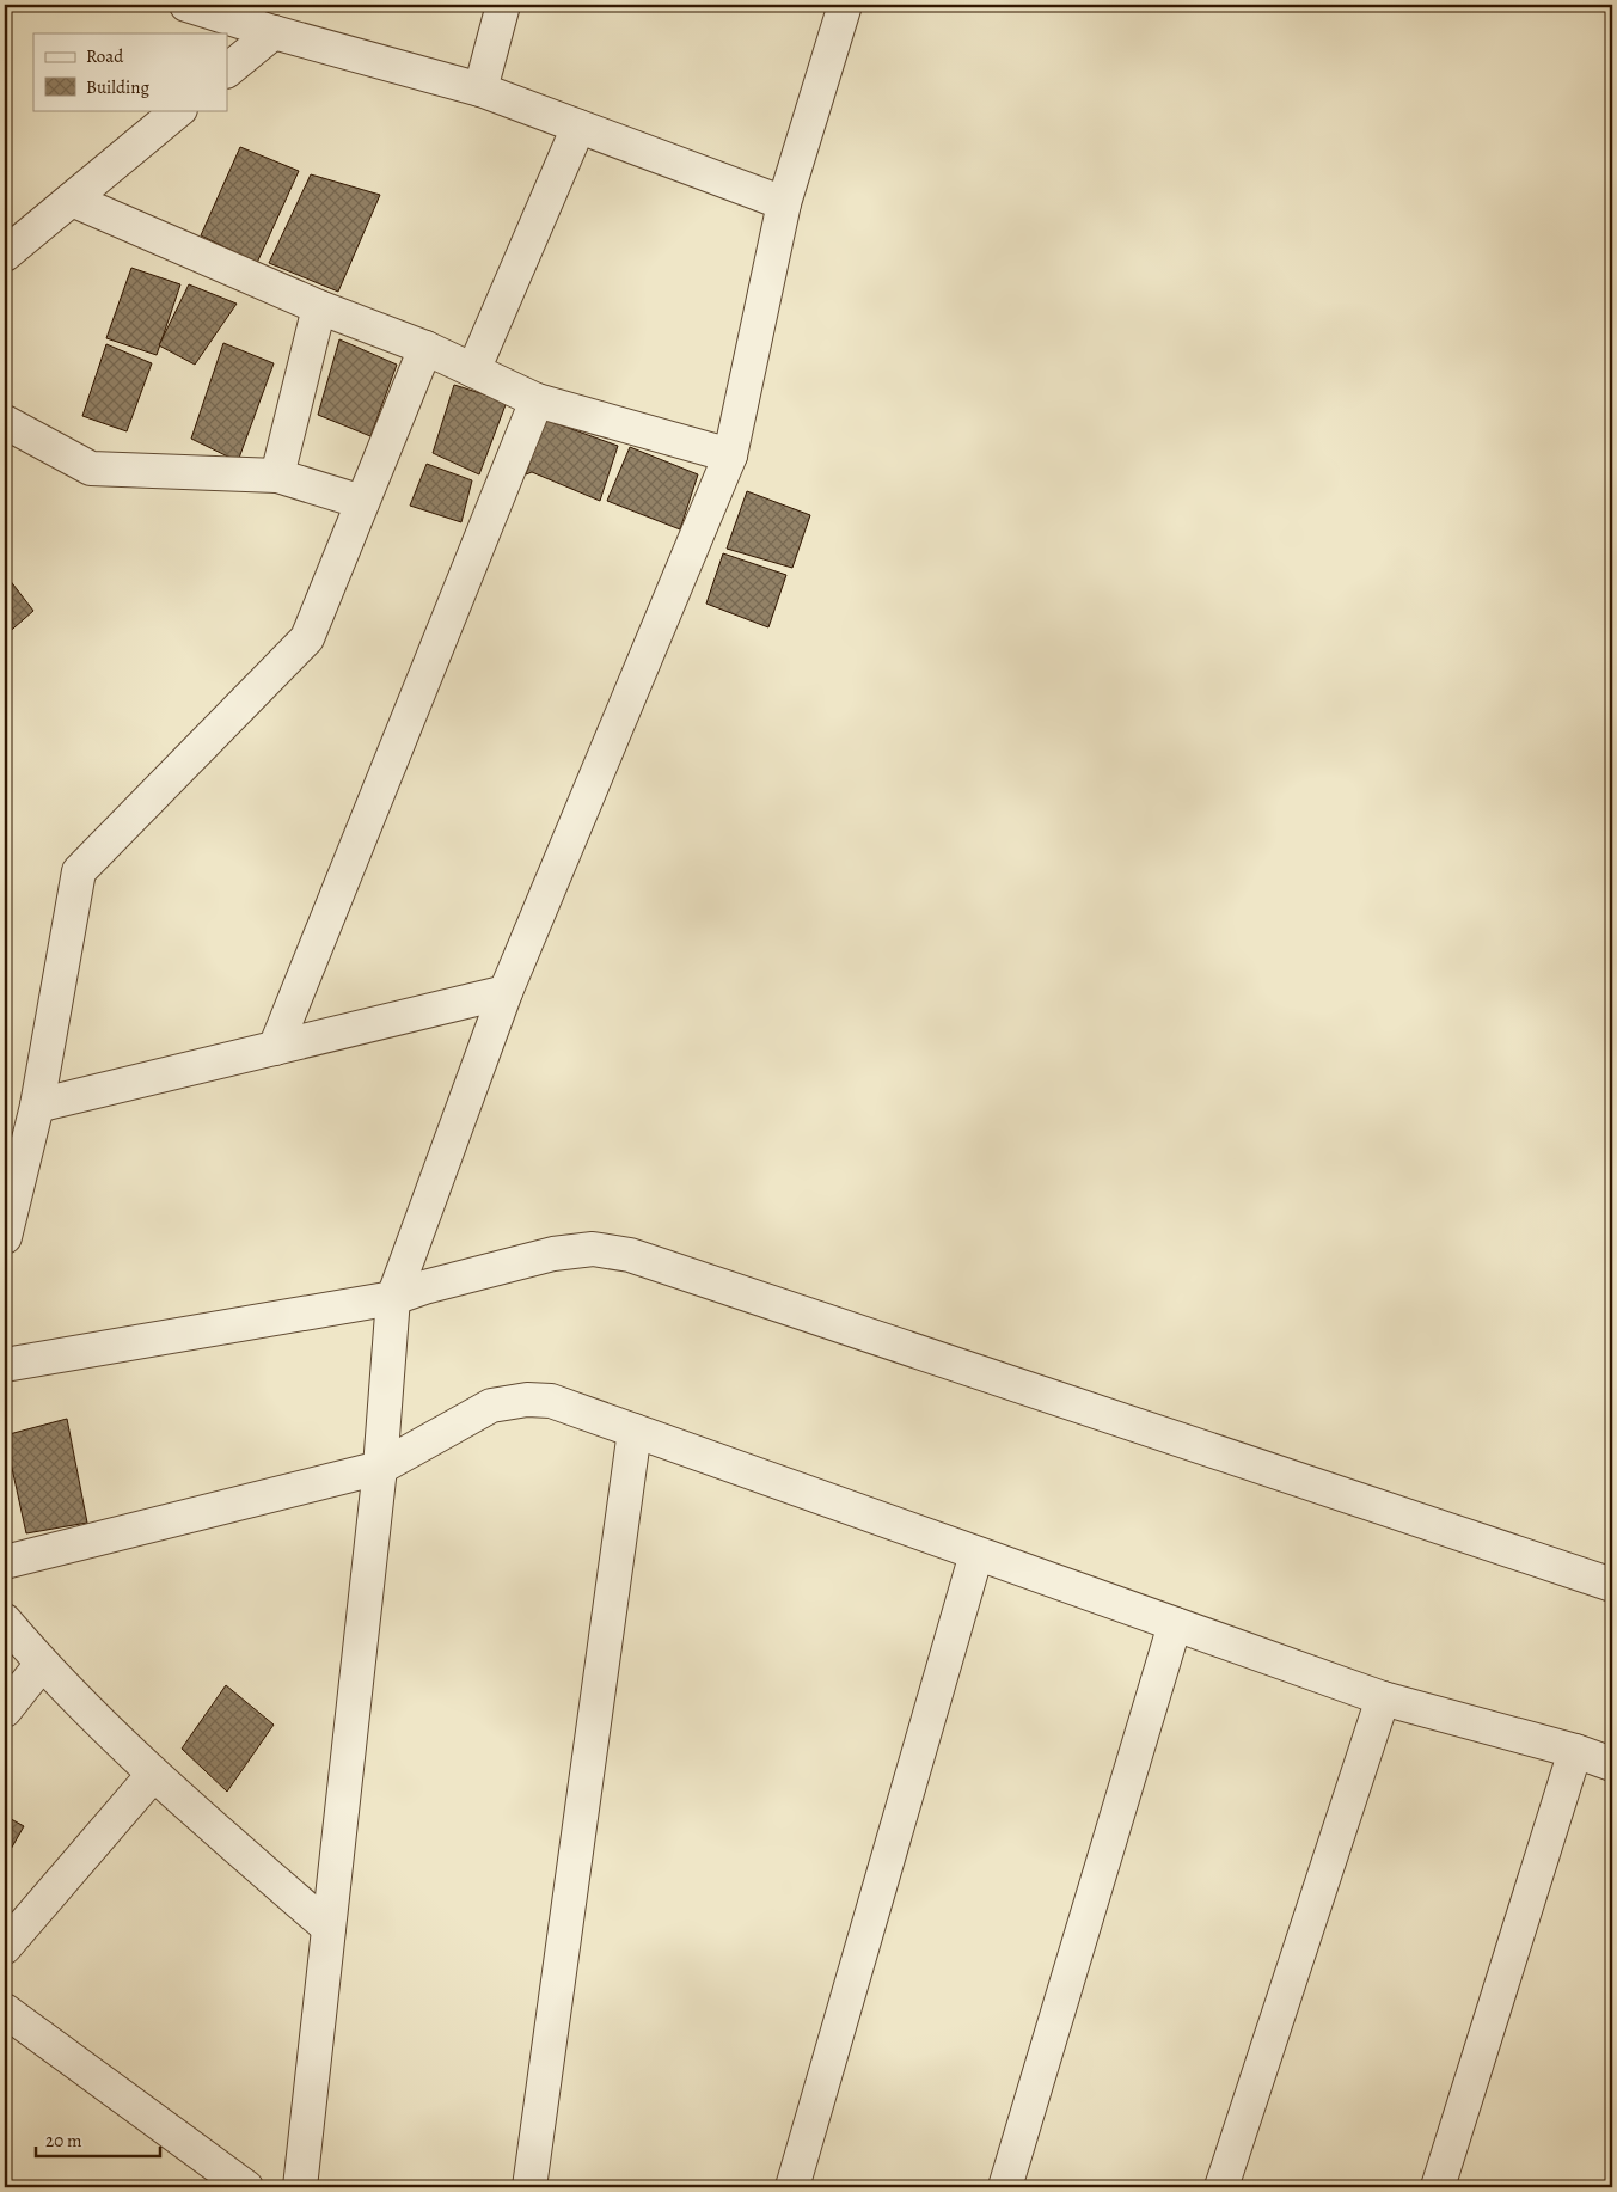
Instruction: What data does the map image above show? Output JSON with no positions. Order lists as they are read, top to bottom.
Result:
{
  "legend": ["Road", "Building"],
  "scale_bar": "20 m"
}
